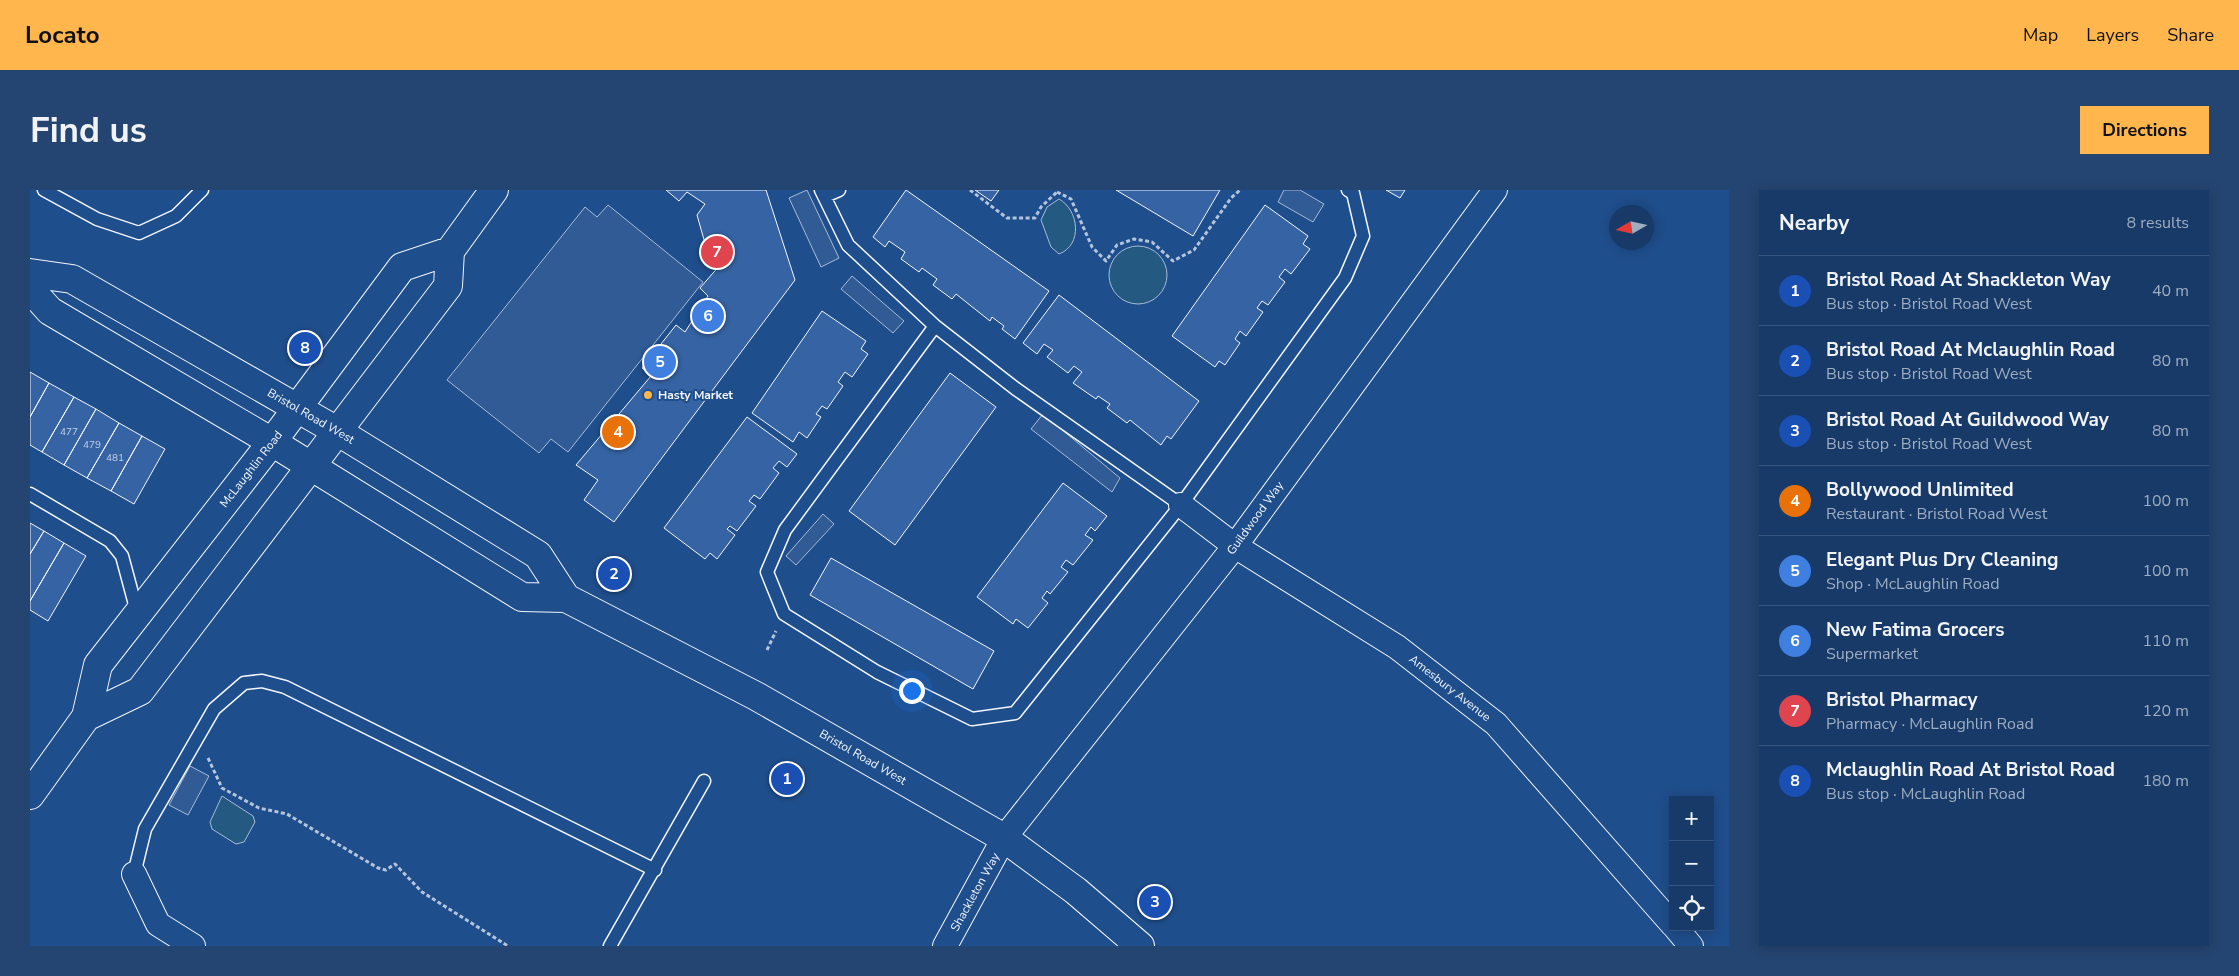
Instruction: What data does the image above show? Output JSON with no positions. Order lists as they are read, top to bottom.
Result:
{
  "streets": {
    "street": [
      "Bristol Road West",
      "McLaughlin Road",
      "Guildwood Way",
      "Amesbury Avenue",
      "Shackleton Way"
    ]
  },
  "crossings": [
    ["Bristol Road West", "McLaughlin Road"],
    ["Bristol Road West", "Guildwood Way"],
    ["Bristol Road West", "Shackleton Way"],
    ["Guildwood Way", "Amesbury Avenue"],
    ["Guildwood Way", "Shackleton Way"]
  ],
  "places": ["Hasty Market"],
  "house_numbers": ["477", "479", "481"],
  "north": "left",
  "page": {
    "header": "Locato",
    "nav": ["Map", "Layers", "Share"],
    "buttons": "Directions",
    "title": "Find us",
    "heading": ["Nearby", "8 results"],
    "pins": [
      "7",
      "6",
      "8",
      "5",
      "4",
      "2",
      "1",
      "3"
    ],
    "list": [
      {
        "mark": "1",
        "name": "Bristol Road At Shackleton Way",
        "note": "Bus stop · Bristol Road West",
        "value": "40 m"
      },
      {
        "mark": "2",
        "name": "Bristol Road At Mclaughlin Road",
        "note": "Bus stop · Bristol Road West",
        "value": "80 m"
      },
      {
        "mark": "3",
        "name": "Bristol Road At Guildwood Way",
        "note": "Bus stop · Bristol Road West",
        "value": "80 m"
      },
      {
        "mark": "4",
        "name": "Bollywood Unlimited",
        "note": "Restaurant · Bristol Road West",
        "value": "100 m"
      },
      {
        "mark": "5",
        "name": "Elegant Plus Dry Cleaning",
        "note": "Shop · McLaughlin Road",
        "value": "100 m"
      },
      {
        "mark": "6",
        "name": "New Fatima Grocers",
        "note": "Supermarket",
        "value": "110 m"
      },
      {
        "mark": "7",
        "name": "Bristol Pharmacy",
        "note": "Pharmacy · McLaughlin Road",
        "value": "120 m"
      },
      {
        "mark": "8",
        "name": "Mclaughlin Road At Bristol Road",
        "note": "Bus stop · McLaughlin Road",
        "value": "180 m"
      }
    ],
    "map_buttons": ["+", "−"]
  }
}
